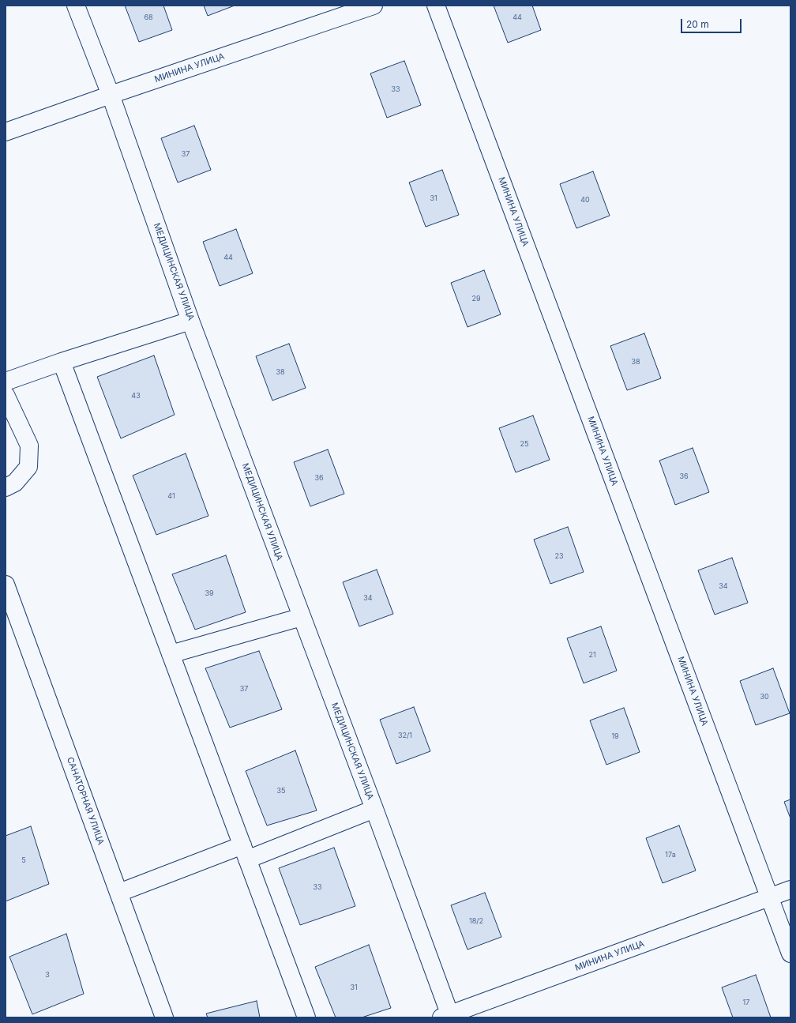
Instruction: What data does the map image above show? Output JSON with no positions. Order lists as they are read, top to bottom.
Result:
{
  "streets": {
    "street": ["МИНИНА УЛИЦА", "МЕДИЦИНСКАЯ УЛИЦА", "САНАТОРНАЯ УЛИЦА"]
  },
  "crossings": [
    ["МИНИНА УЛИЦА", "МЕДИЦИНСКАЯ УЛИЦА"]
  ],
  "house_numbers": [
    "68",
    "44",
    "33",
    "37",
    "31",
    "40",
    "44",
    "29",
    "38",
    "38",
    "43",
    "25",
    "36",
    "36",
    "41",
    "23",
    "34",
    "39",
    "34",
    "21",
    "37",
    "30",
    "32/1",
    "19",
    "35",
    "17а",
    "5",
    "33",
    "18/2",
    "3",
    "31",
    "17"
  ],
  "scale_bar": "20 m"
}
